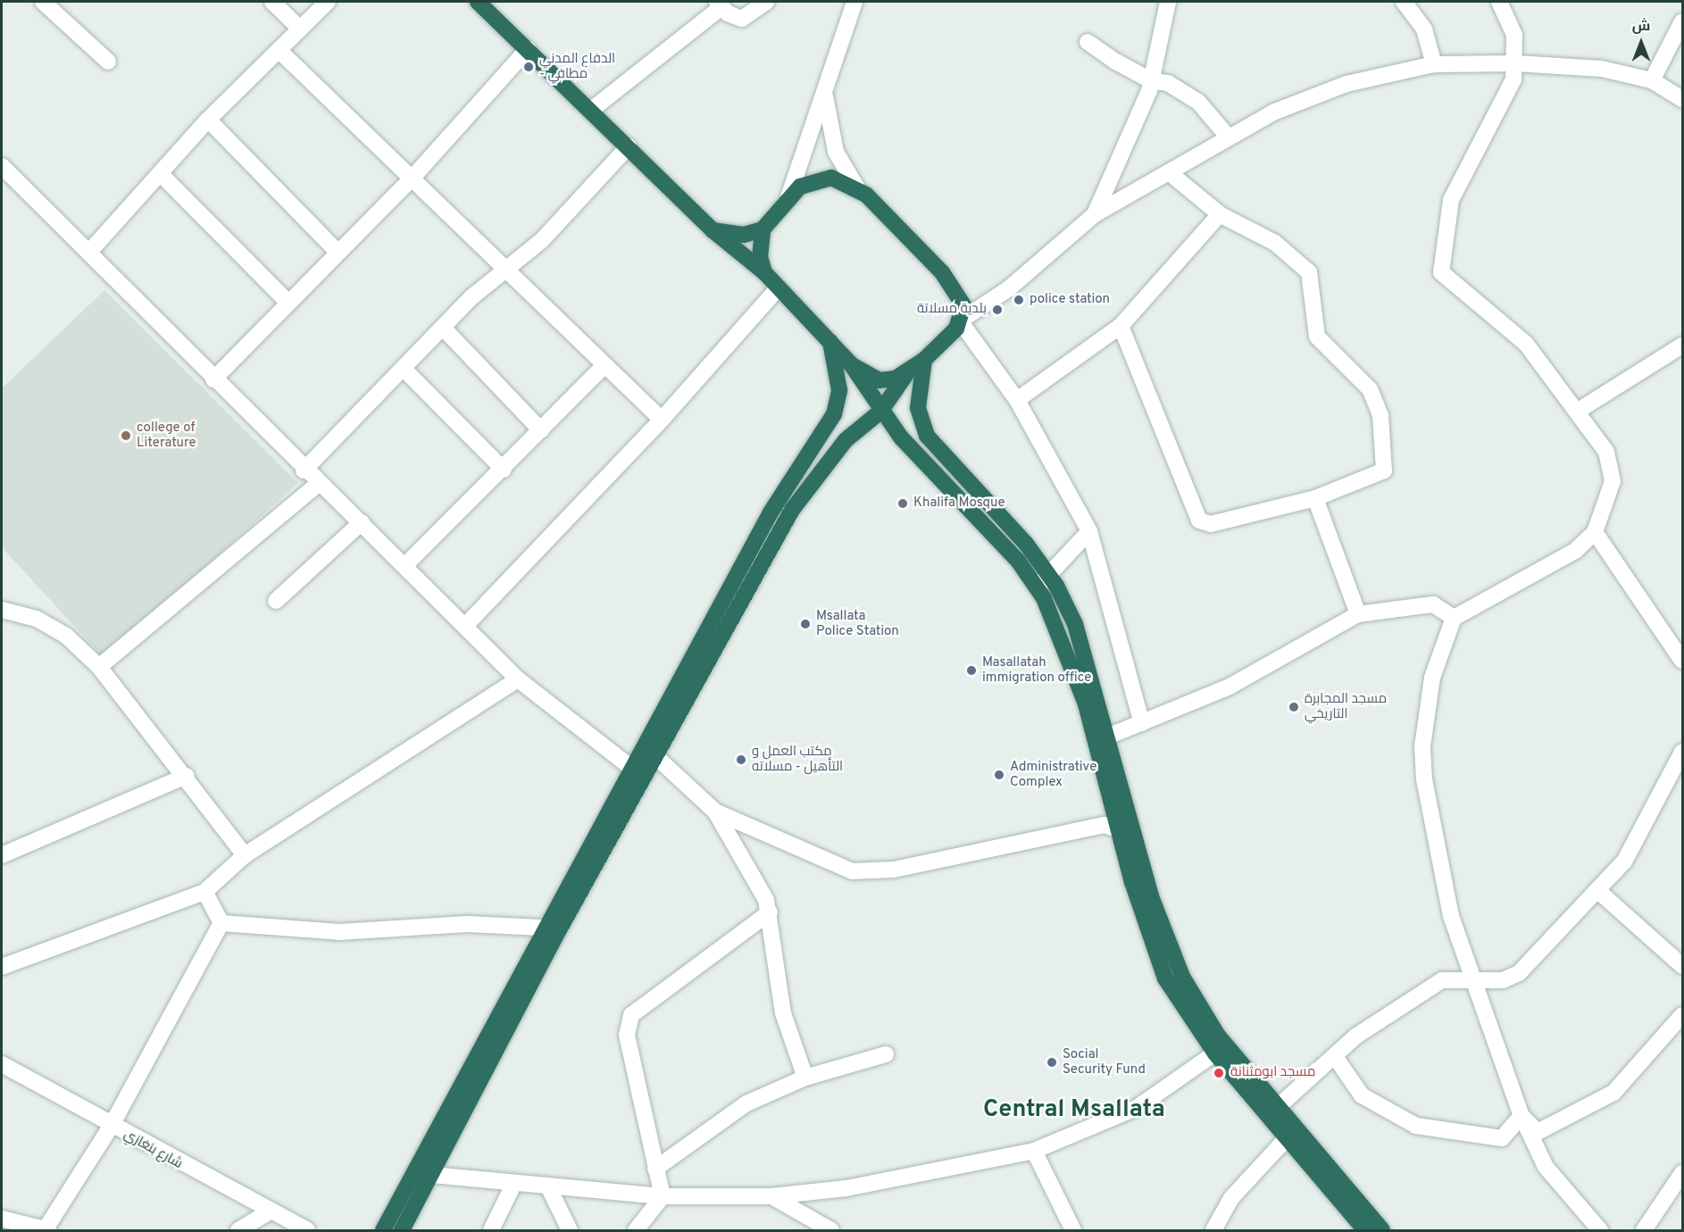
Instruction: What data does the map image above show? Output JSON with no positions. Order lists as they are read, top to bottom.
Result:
{
  "streets": {
    "street": ["شارع بنغازي"]
  },
  "districts": ["Central Msallata"],
  "places": [
    "الدفاع المدني - مطافي",
    "police station",
    "بلدية مسلاتة",
    "college of Literature",
    "Khalifa Mosque",
    "Msallata Police Station",
    "Masallatah immigration office",
    "مسجد المجابرة التاريخي",
    "مكتب العمل و التأهيل - مسلاته",
    "Administrative Complex",
    "Social Security Fund",
    "مسجد ابومثنانة"
  ],
  "north": "top"
}
